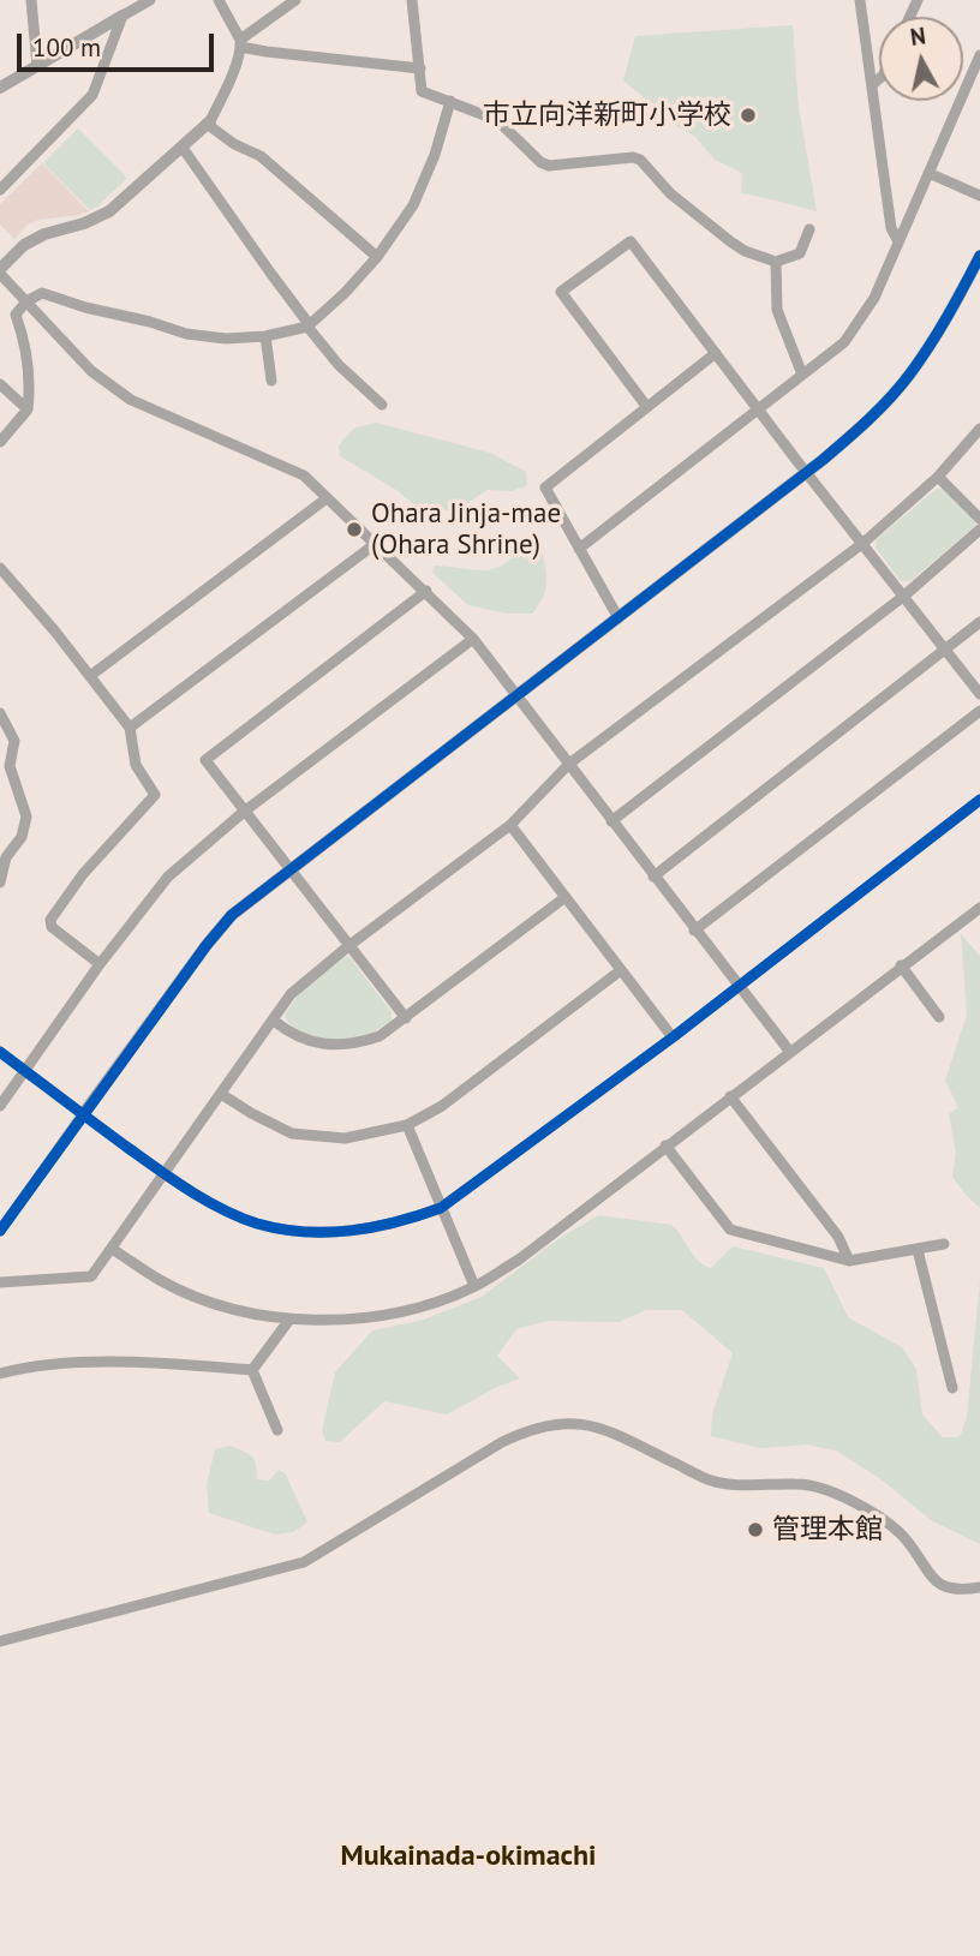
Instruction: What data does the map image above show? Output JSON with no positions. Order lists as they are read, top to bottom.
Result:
{
  "districts": ["Mukainada-okimachi"],
  "places": ["市立向洋新町小学校", "Ohara Jinja-mae (Ohara Shrine)", "管理本館"],
  "scale_bar": "100 m",
  "north": "top"
}
